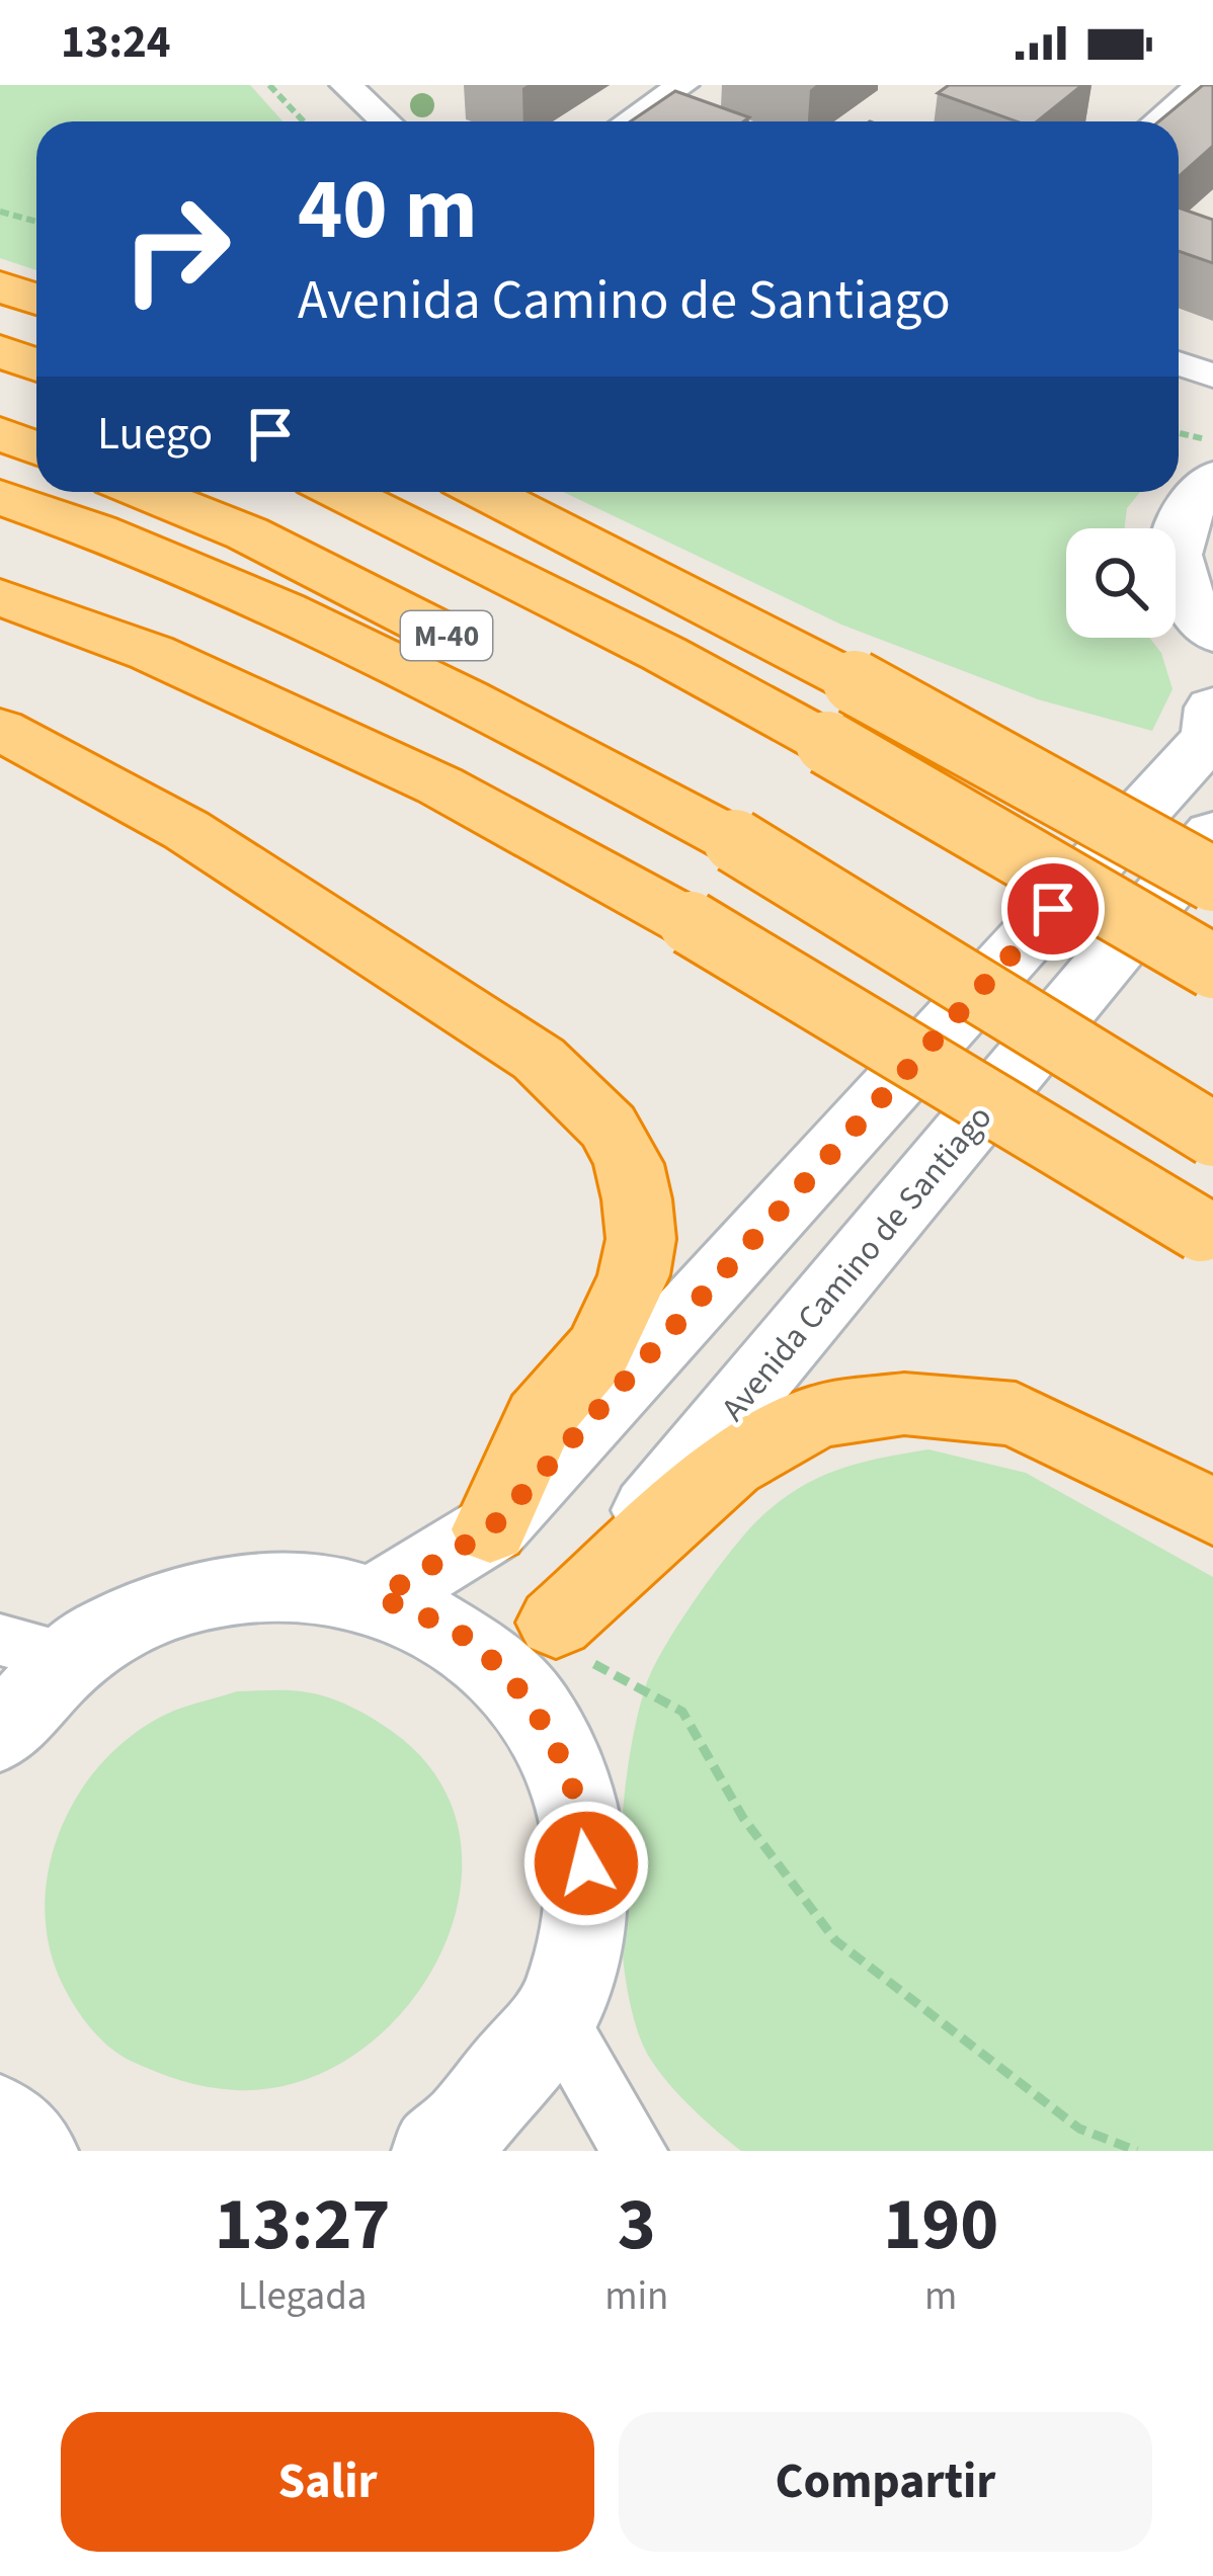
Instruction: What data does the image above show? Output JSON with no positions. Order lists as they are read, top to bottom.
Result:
{
  "streets": {
    "highway": ["M-40"],
    "street": ["Avenida Camino de Santiago"]
  },
  "page": {
    "status": "13:24",
    "turn": ["40 m", "Avenida Camino de Santiago"],
    "then": "Luego",
    "eta": [
      "13:27",
      "Llegada",
      "3",
      "min",
      "190",
      "m"
    ],
    "buttons": ["Salir", "Compartir"]
  }
}
